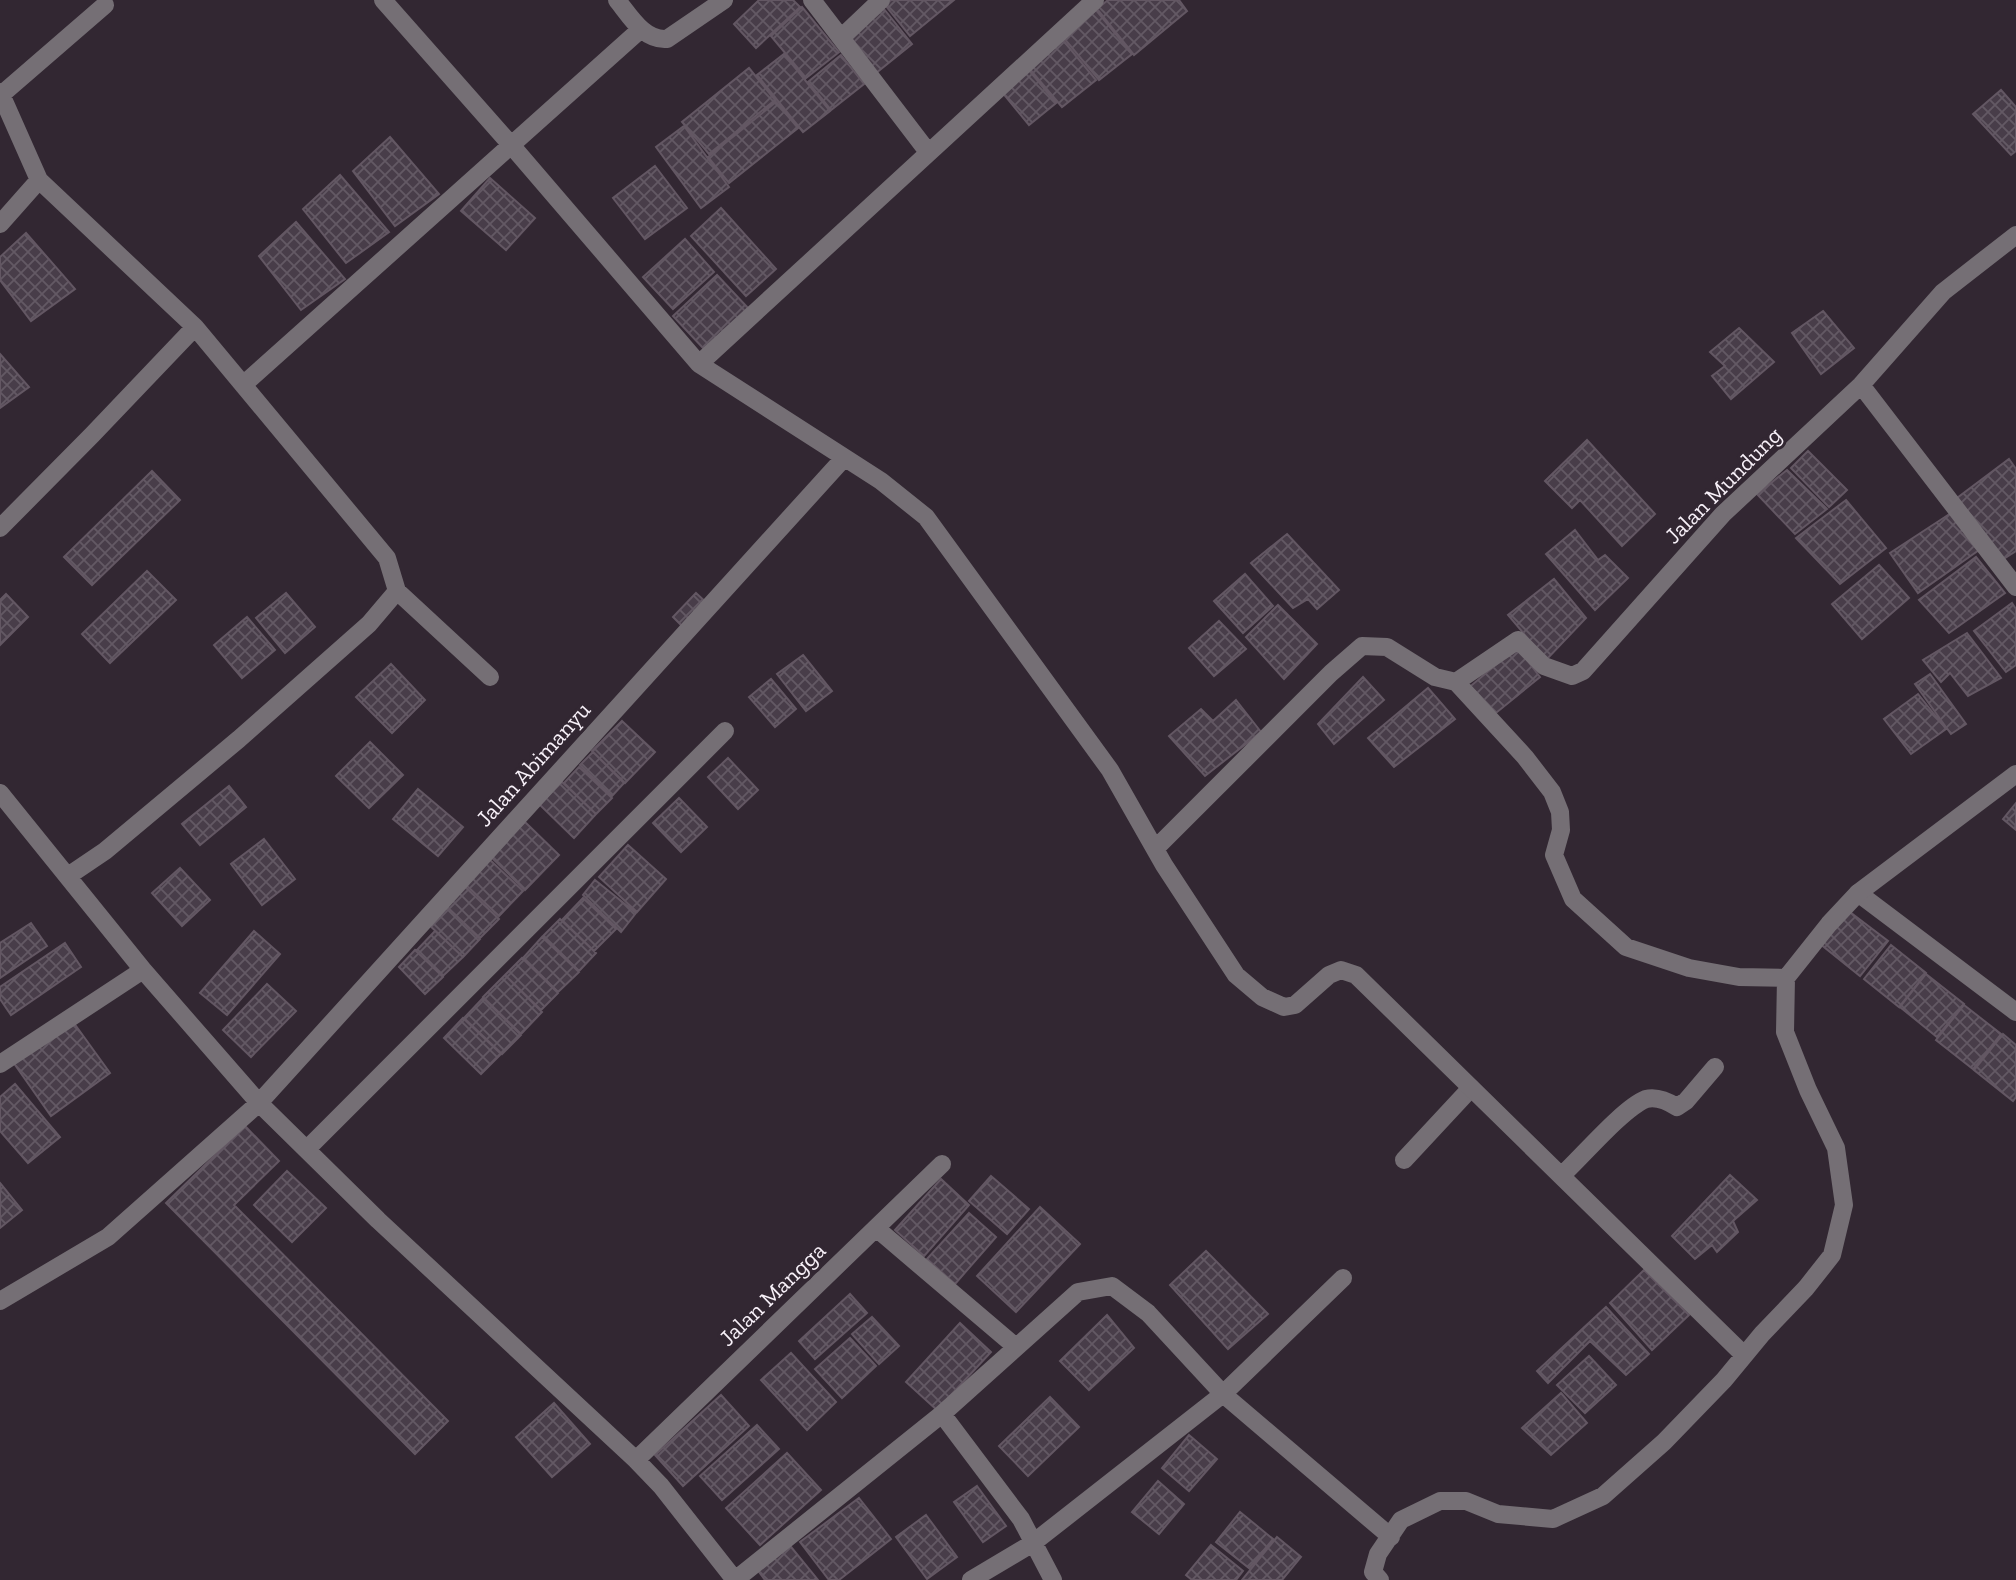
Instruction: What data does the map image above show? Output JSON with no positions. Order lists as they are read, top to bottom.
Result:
{
  "streets": {
    "street": ["Jalan Mundung", "Jalan Abimanyu", "Jalan Mangga"]
  }
}
